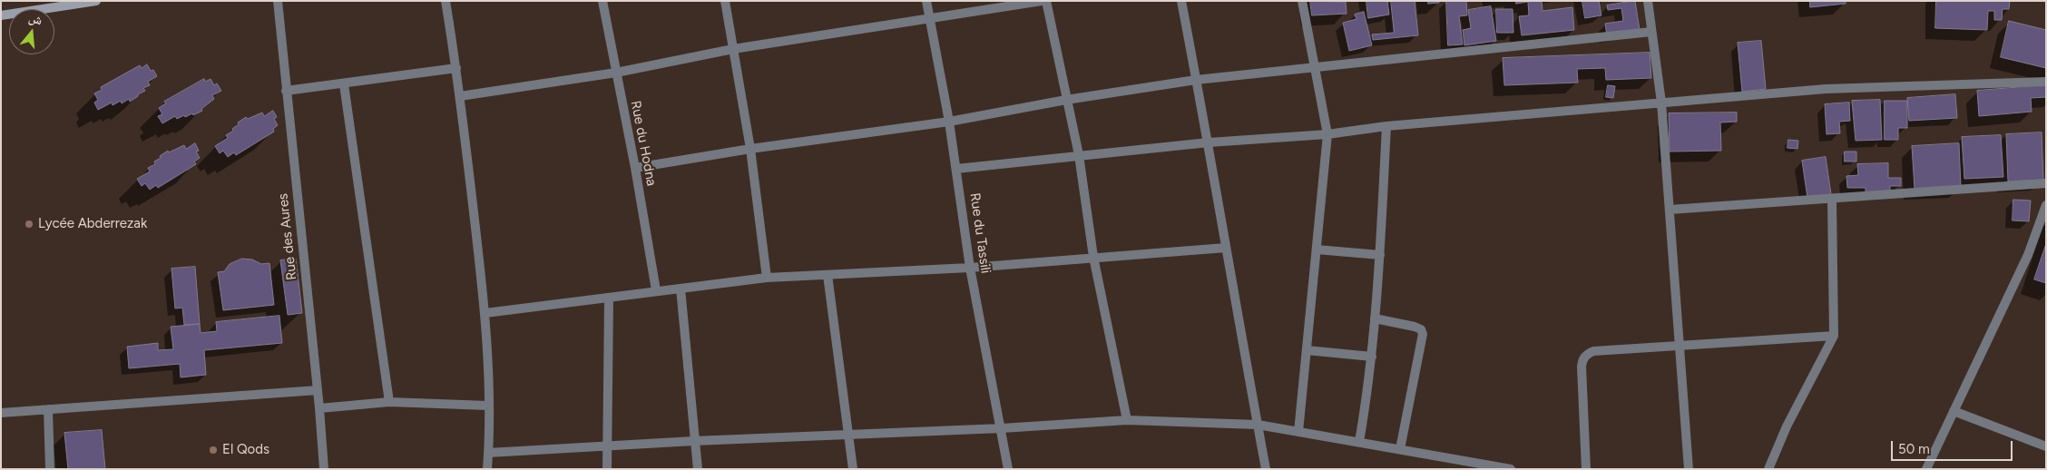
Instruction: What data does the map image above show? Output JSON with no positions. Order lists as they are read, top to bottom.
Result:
{
  "streets": {
    "street": ["Rue du Hodna", "Rue du Tassili", "Rue des Aures"]
  },
  "places": ["Lycée Abderrezak", "El Qods"],
  "scale_bar": "50 m",
  "north": "top"
}
